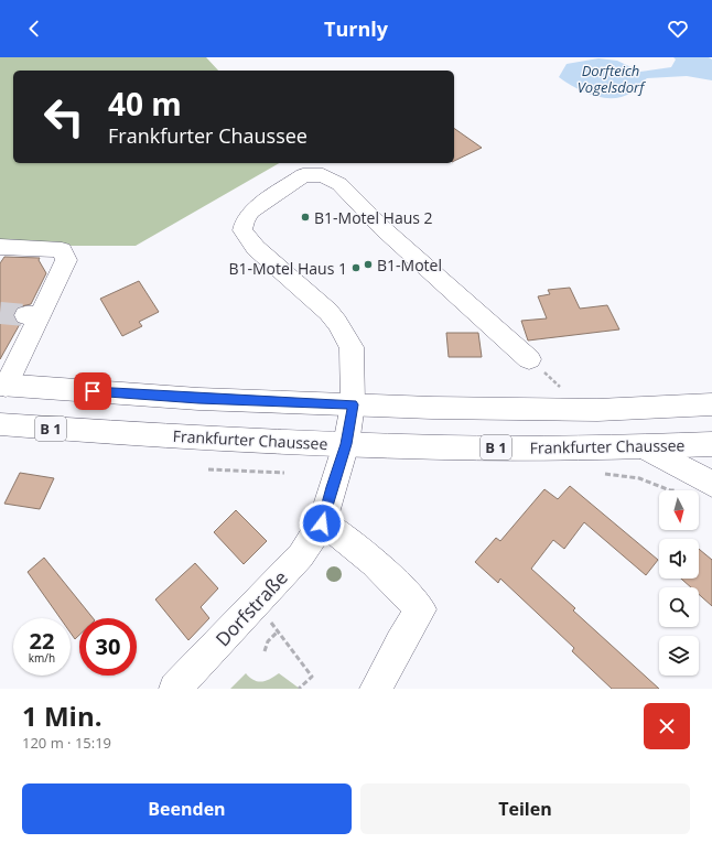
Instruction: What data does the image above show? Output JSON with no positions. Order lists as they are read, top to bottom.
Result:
{
  "streets": {
    "main road": ["B 1", "Frankfurter Chaussee", "Dorfstraße"]
  },
  "crossings": [
    ["Frankfurter Chaussee", "Dorfstraße"]
  ],
  "water": ["Dorfteich Vogelsdorf"],
  "places": ["B1-Motel Haus 2", "B1-Motel", "B1-Motel Haus 1"],
  "north": "bottom",
  "page": {
    "header": "Turnly",
    "turn": ["40 m", "Frankfurter Chaussee"],
    "speed": "22 km/h",
    "limit": "30",
    "heading": ["1 Min.", "120 m · 15:19"],
    "buttons": ["Beenden", "Teilen"]
  }
}
